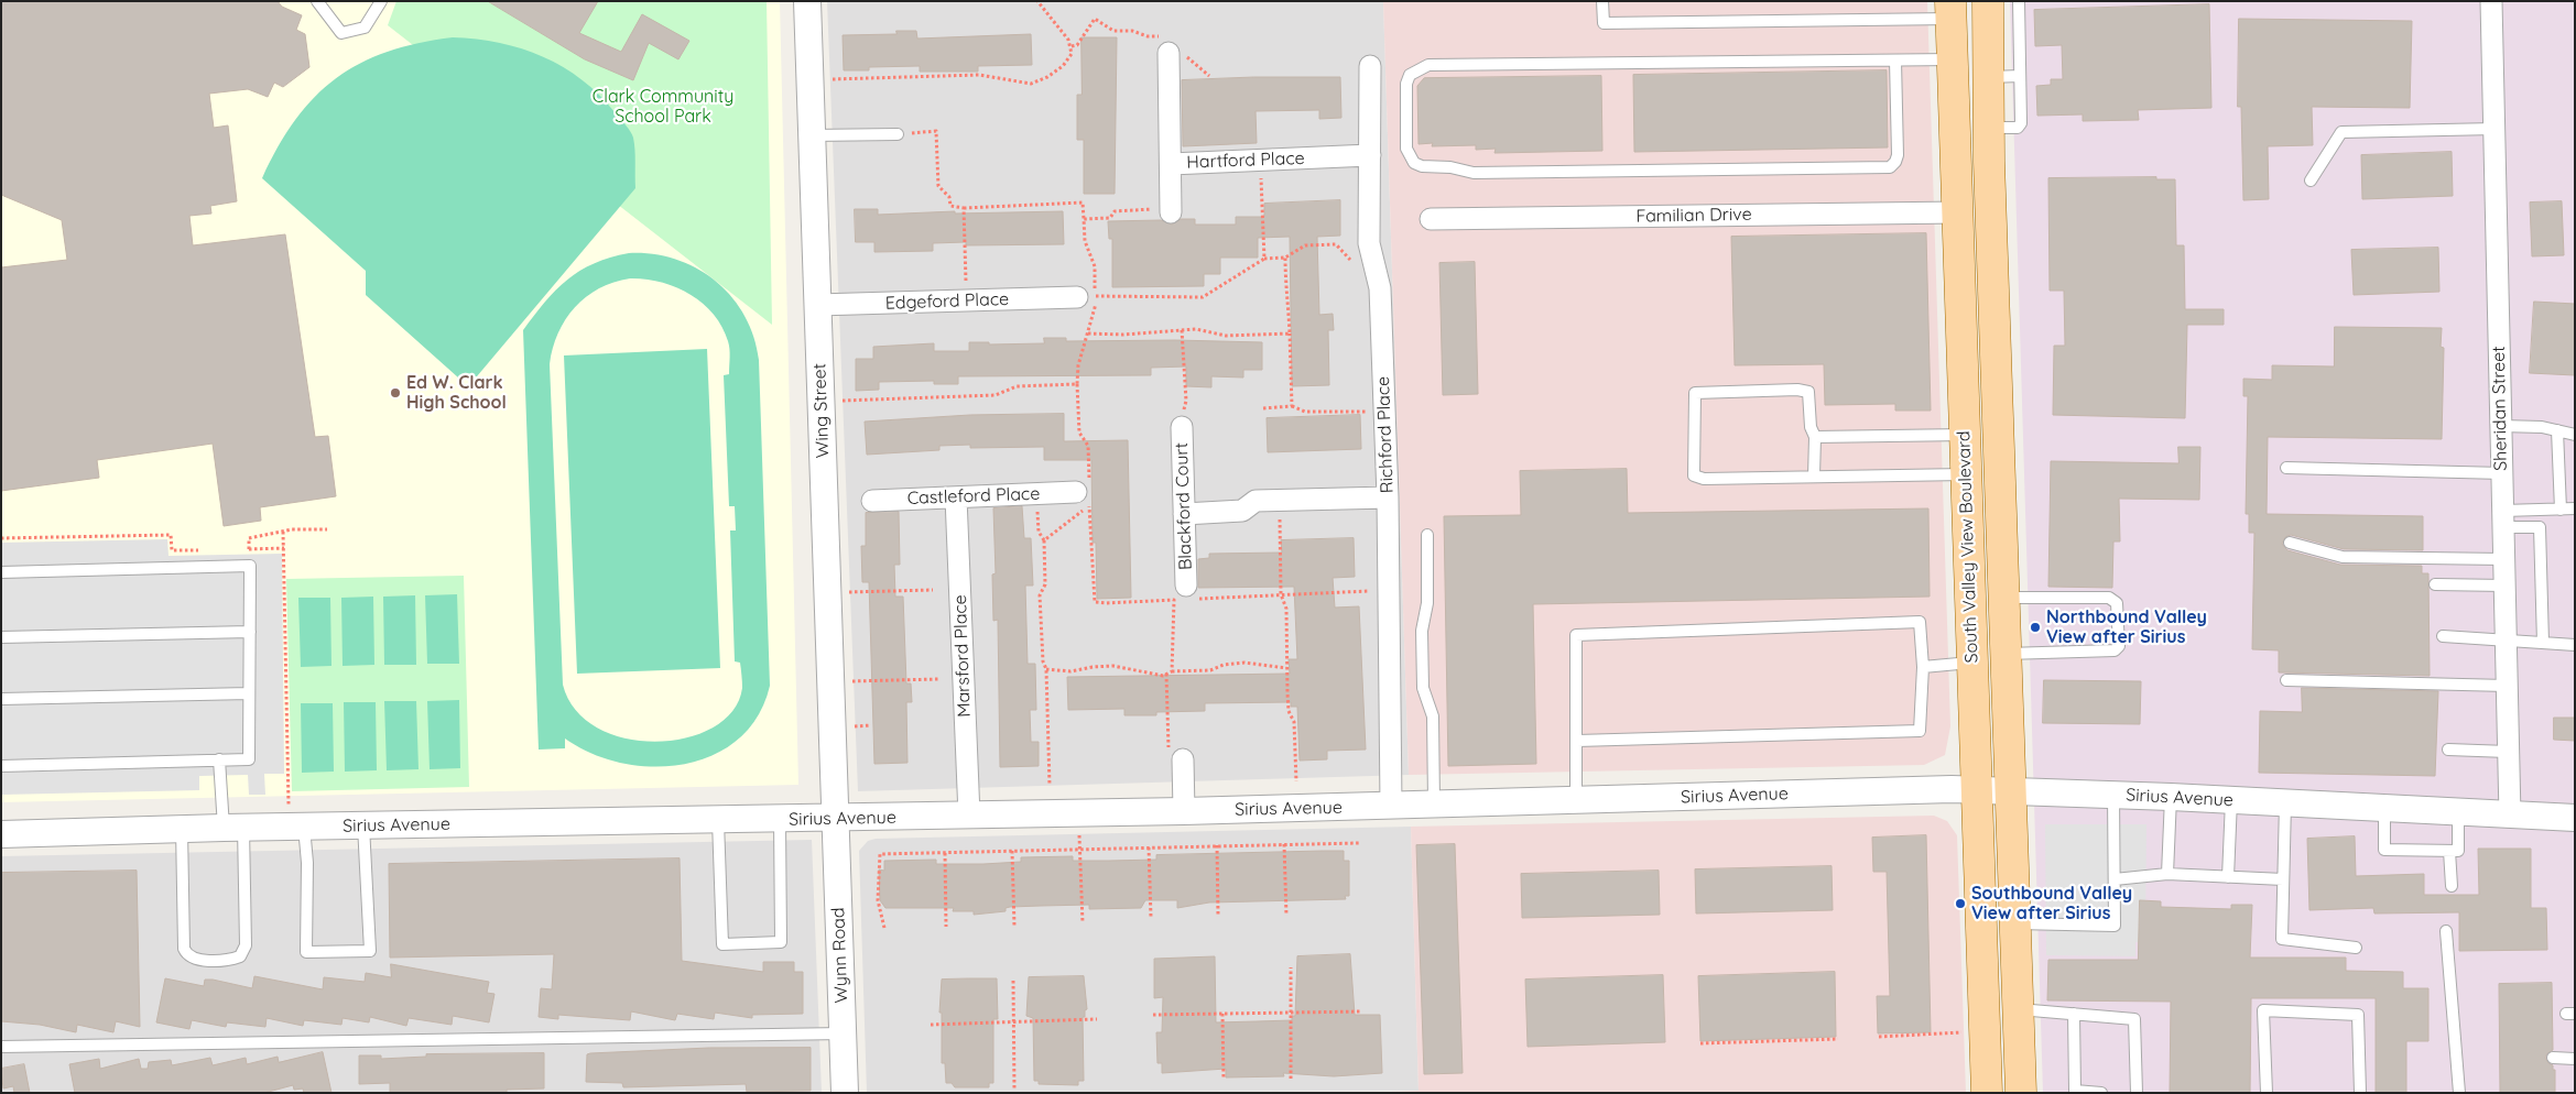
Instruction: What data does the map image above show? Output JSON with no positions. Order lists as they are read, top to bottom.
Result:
{
  "streets": {
    "main road": ["South Valley View Boulevard"],
    "street": [
      "Hartford Place",
      "Familian Drive",
      "Edgeford Place",
      "Sheridan Street",
      "Wing Street",
      "Richford Place",
      "Castleford Place",
      "Blackford Court",
      "Marsford Place",
      "Sirius Avenue",
      "Wynn Road"
    ]
  },
  "crossings": [
    ["Hartford Place", "Richford Place"],
    ["Familian Drive", "South Valley View Boulevard"],
    ["Edgeford Place", "Wing Street"],
    ["Sheridan Street", "Sirius Avenue"],
    ["Wing Street", "Sirius Avenue"],
    ["Wing Street", "Wynn Road"],
    ["Richford Place", "Sirius Avenue"],
    ["Castleford Place", "Marsford Place"],
    ["South Valley View Boulevard", "Sirius Avenue"],
    ["Marsford Place", "Sirius Avenue"],
    ["Sirius Avenue", "Wynn Road"]
  ],
  "parks": ["Clark Community School Park"],
  "places": ["Ed W. Clark High School", "Northbound Valley View after Sirius", "Southbound Valley View after Sirius"]
}
